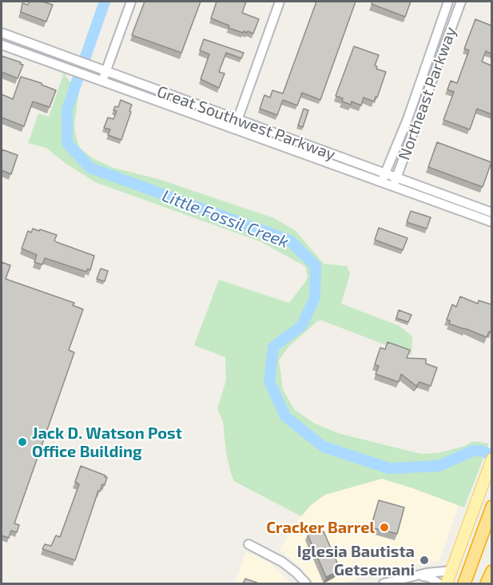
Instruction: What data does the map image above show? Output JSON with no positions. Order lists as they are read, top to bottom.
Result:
{
  "streets": {
    "street": ["Northeast Parkway", "Great Southwest Parkway"]
  },
  "crossings": [
    ["Northeast Parkway", "Great Southwest Parkway"]
  ],
  "water": ["Little Fossil Creek"],
  "places": ["Jack D. Watson Post Office Building", "Cracker Barrel", "Iglesia Bautista Getsemani"]
}
